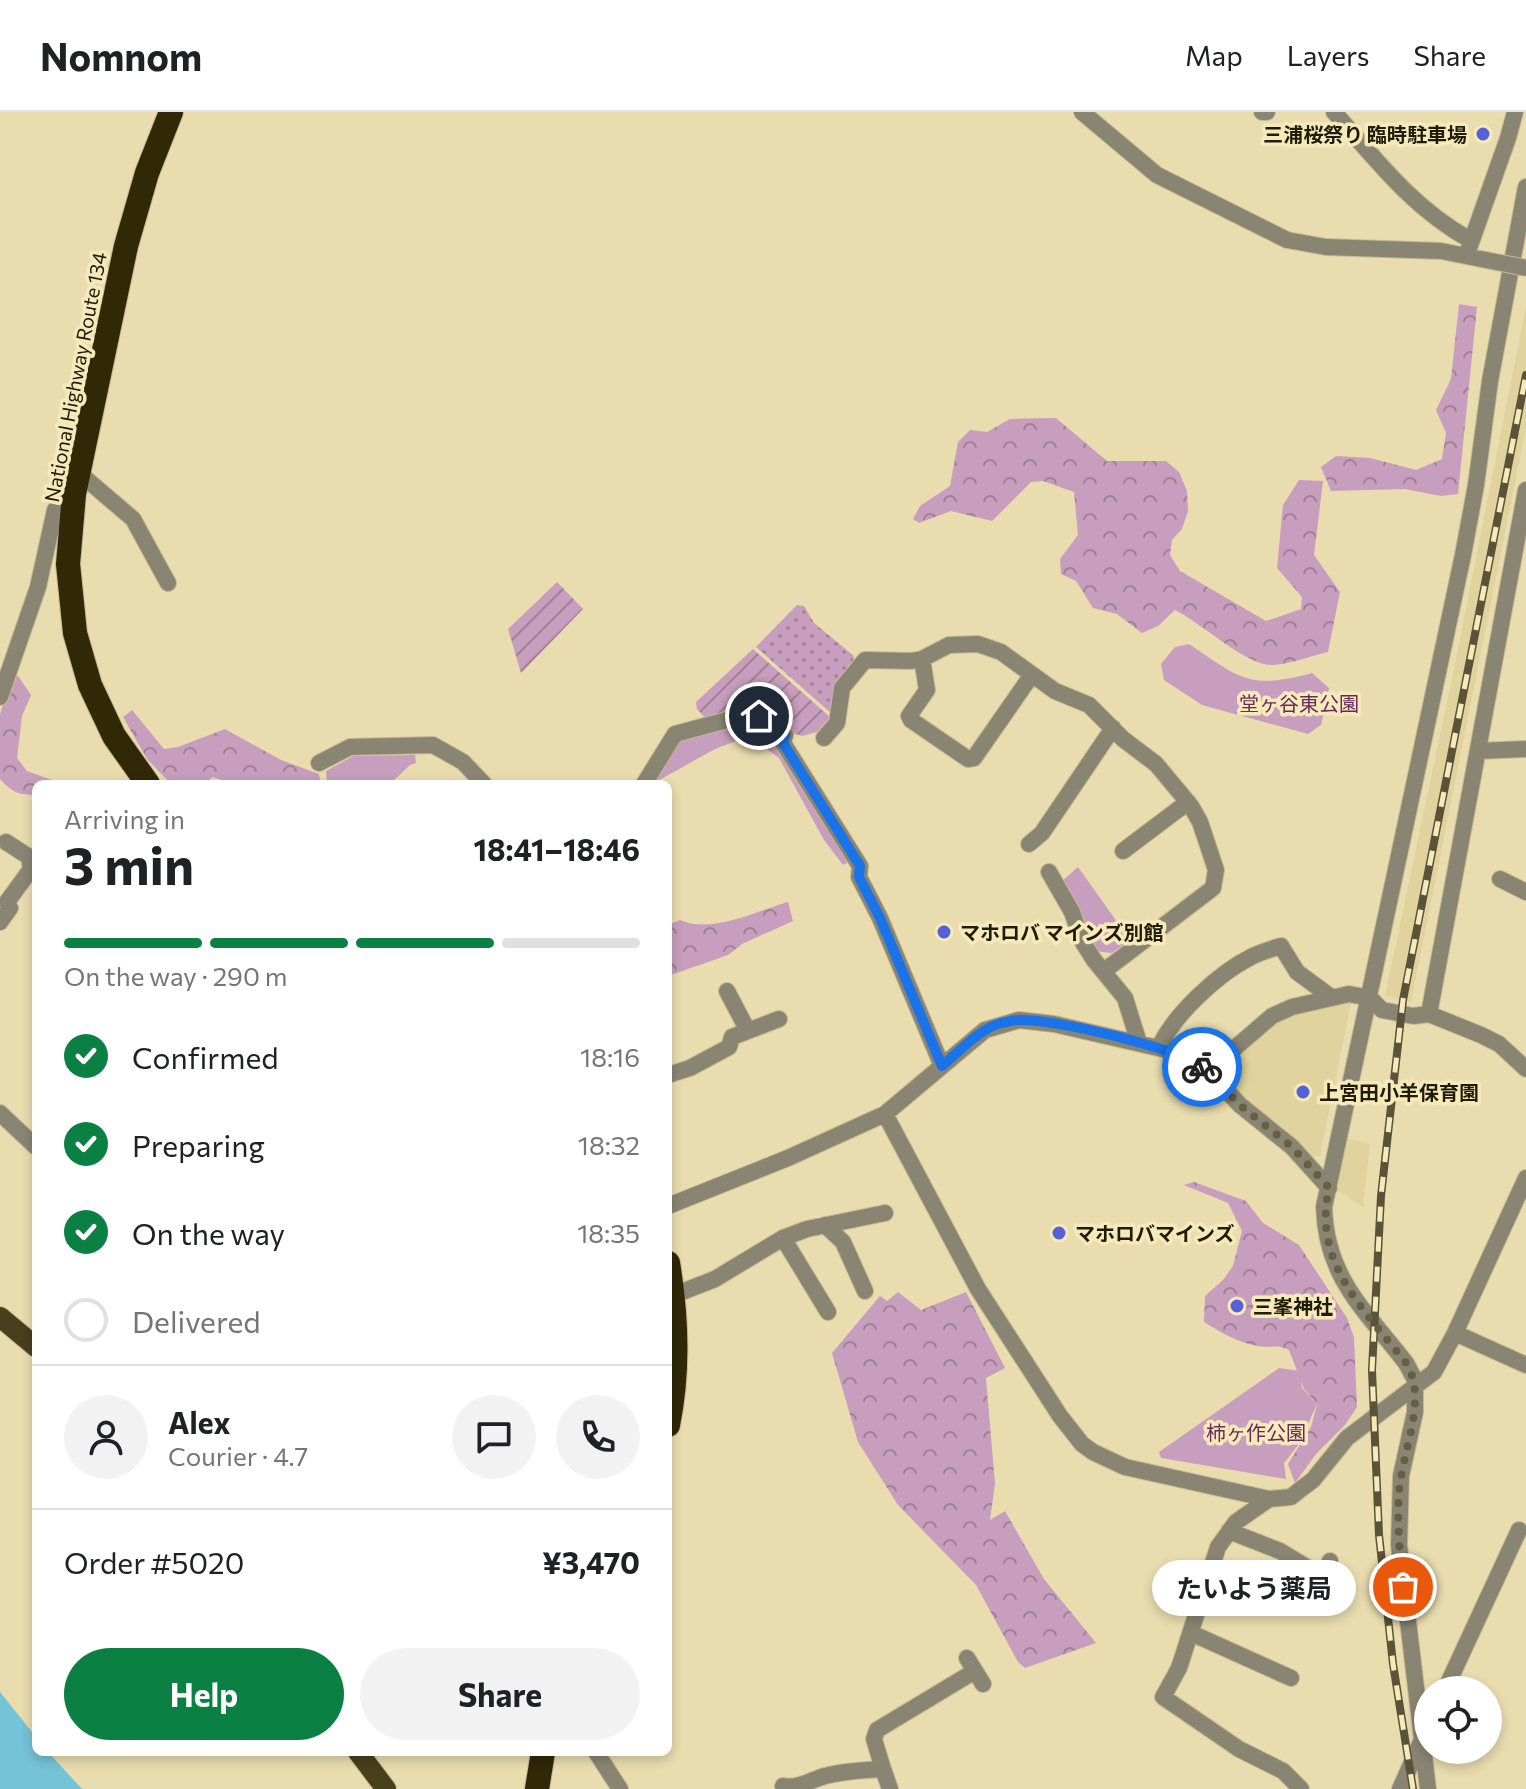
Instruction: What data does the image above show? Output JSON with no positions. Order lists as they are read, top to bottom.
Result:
{
  "streets": {
    "highway": ["National Highway Route 134"]
  },
  "parks": ["堂ヶ谷東公園", "柿ヶ作公園"],
  "places": [
    "三浦桜祭り 臨時駐車場",
    "マホロバ マインズ別館",
    "上宮田小羊保育園",
    "マホロバマインズ",
    "三峯神社",
    "たいよう薬局"
  ],
  "page": {
    "header": "Nomnom",
    "nav": ["Map", "Layers", "Share"],
    "heading": ["3 min", "Arriving in", "18:41–18:46"],
    "panel": [
      "Alex",
      "Courier · 4.7",
      "Order #5020",
      "¥3,470"
    ],
    "bar": "On the way · 290 m",
    "list": [
      ["Confirmed", "18:16"],
      ["Preparing", "18:32"],
      ["On the way", "18:35"],
      "Delivered"
    ],
    "bubble": "たいよう薬局",
    "buttons": ["Help", "Share"]
  }
}
